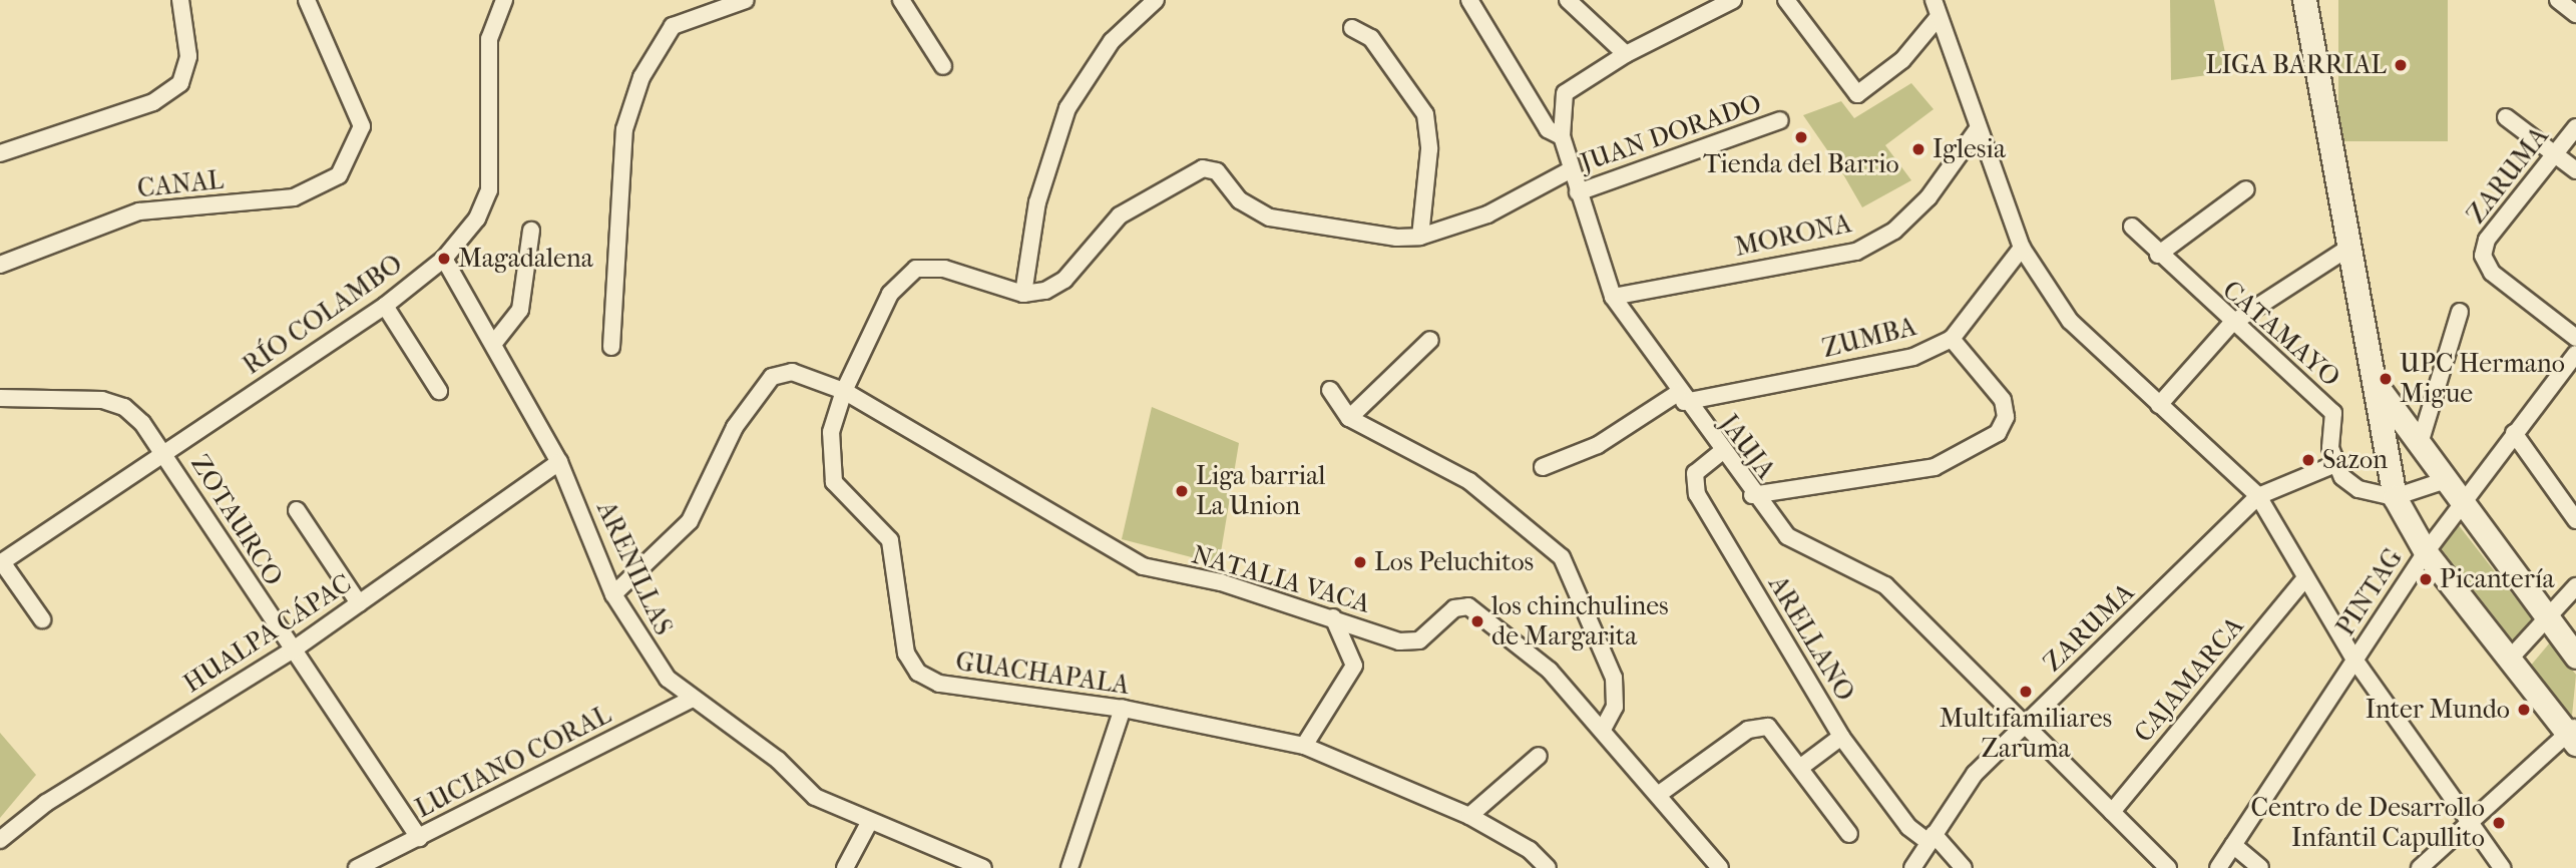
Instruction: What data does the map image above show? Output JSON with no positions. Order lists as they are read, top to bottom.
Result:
{
  "streets": {
    "street": [
      "JUAN DORADO",
      "ZARUMA",
      "CANAL",
      "MORONA",
      "RÍO COLAMBO",
      "CATAMAYO",
      "ZUMBA",
      "JAUJA",
      "ZOTAURCO",
      "ARENILLAS",
      "NATALIA VACA",
      "PINTAG",
      "HUALPA CÁPAC",
      "ARELLANO",
      "GUACHAPALA",
      "CAJAMARCA",
      "LUCIANO CORAL"
    ]
  },
  "crossings": [
    ["JUAN DORADO", "JAUJA"],
    ["ZARUMA", "CATAMAYO"],
    ["ZARUMA", "JAUJA"],
    ["ZARUMA", "ARELLANO"],
    ["MORONA", "JAUJA"],
    ["RÍO COLAMBO", "ZOTAURCO"],
    ["RÍO COLAMBO", "ARENILLAS"],
    ["ZUMBA", "JAUJA"],
    ["JAUJA", "ARELLANO"],
    ["JAUJA", "CAJAMARCA"],
    ["ZOTAURCO", "HUALPA CÁPAC"],
    ["ZOTAURCO", "LUCIANO CORAL"],
    ["ARENILLAS", "NATALIA VACA"],
    ["ARENILLAS", "HUALPA CÁPAC"],
    ["ARENILLAS", "LUCIANO CORAL"],
    ["NATALIA VACA", "GUACHAPALA"]
  ],
  "places": [
    "LIGA BARRIAL",
    "Tienda del Barrio",
    "Iglesia",
    "Magadalena",
    "UPC Hermano Migue",
    "Sazon",
    "Liga barrial La Union",
    "Los Peluchitos",
    "Picantería",
    "los chinchulines de Margarita",
    "Multifamiliares Zaruma",
    "Inter Mundo",
    "Centro de Desarrollo Infantil Capullito"
  ]
}
